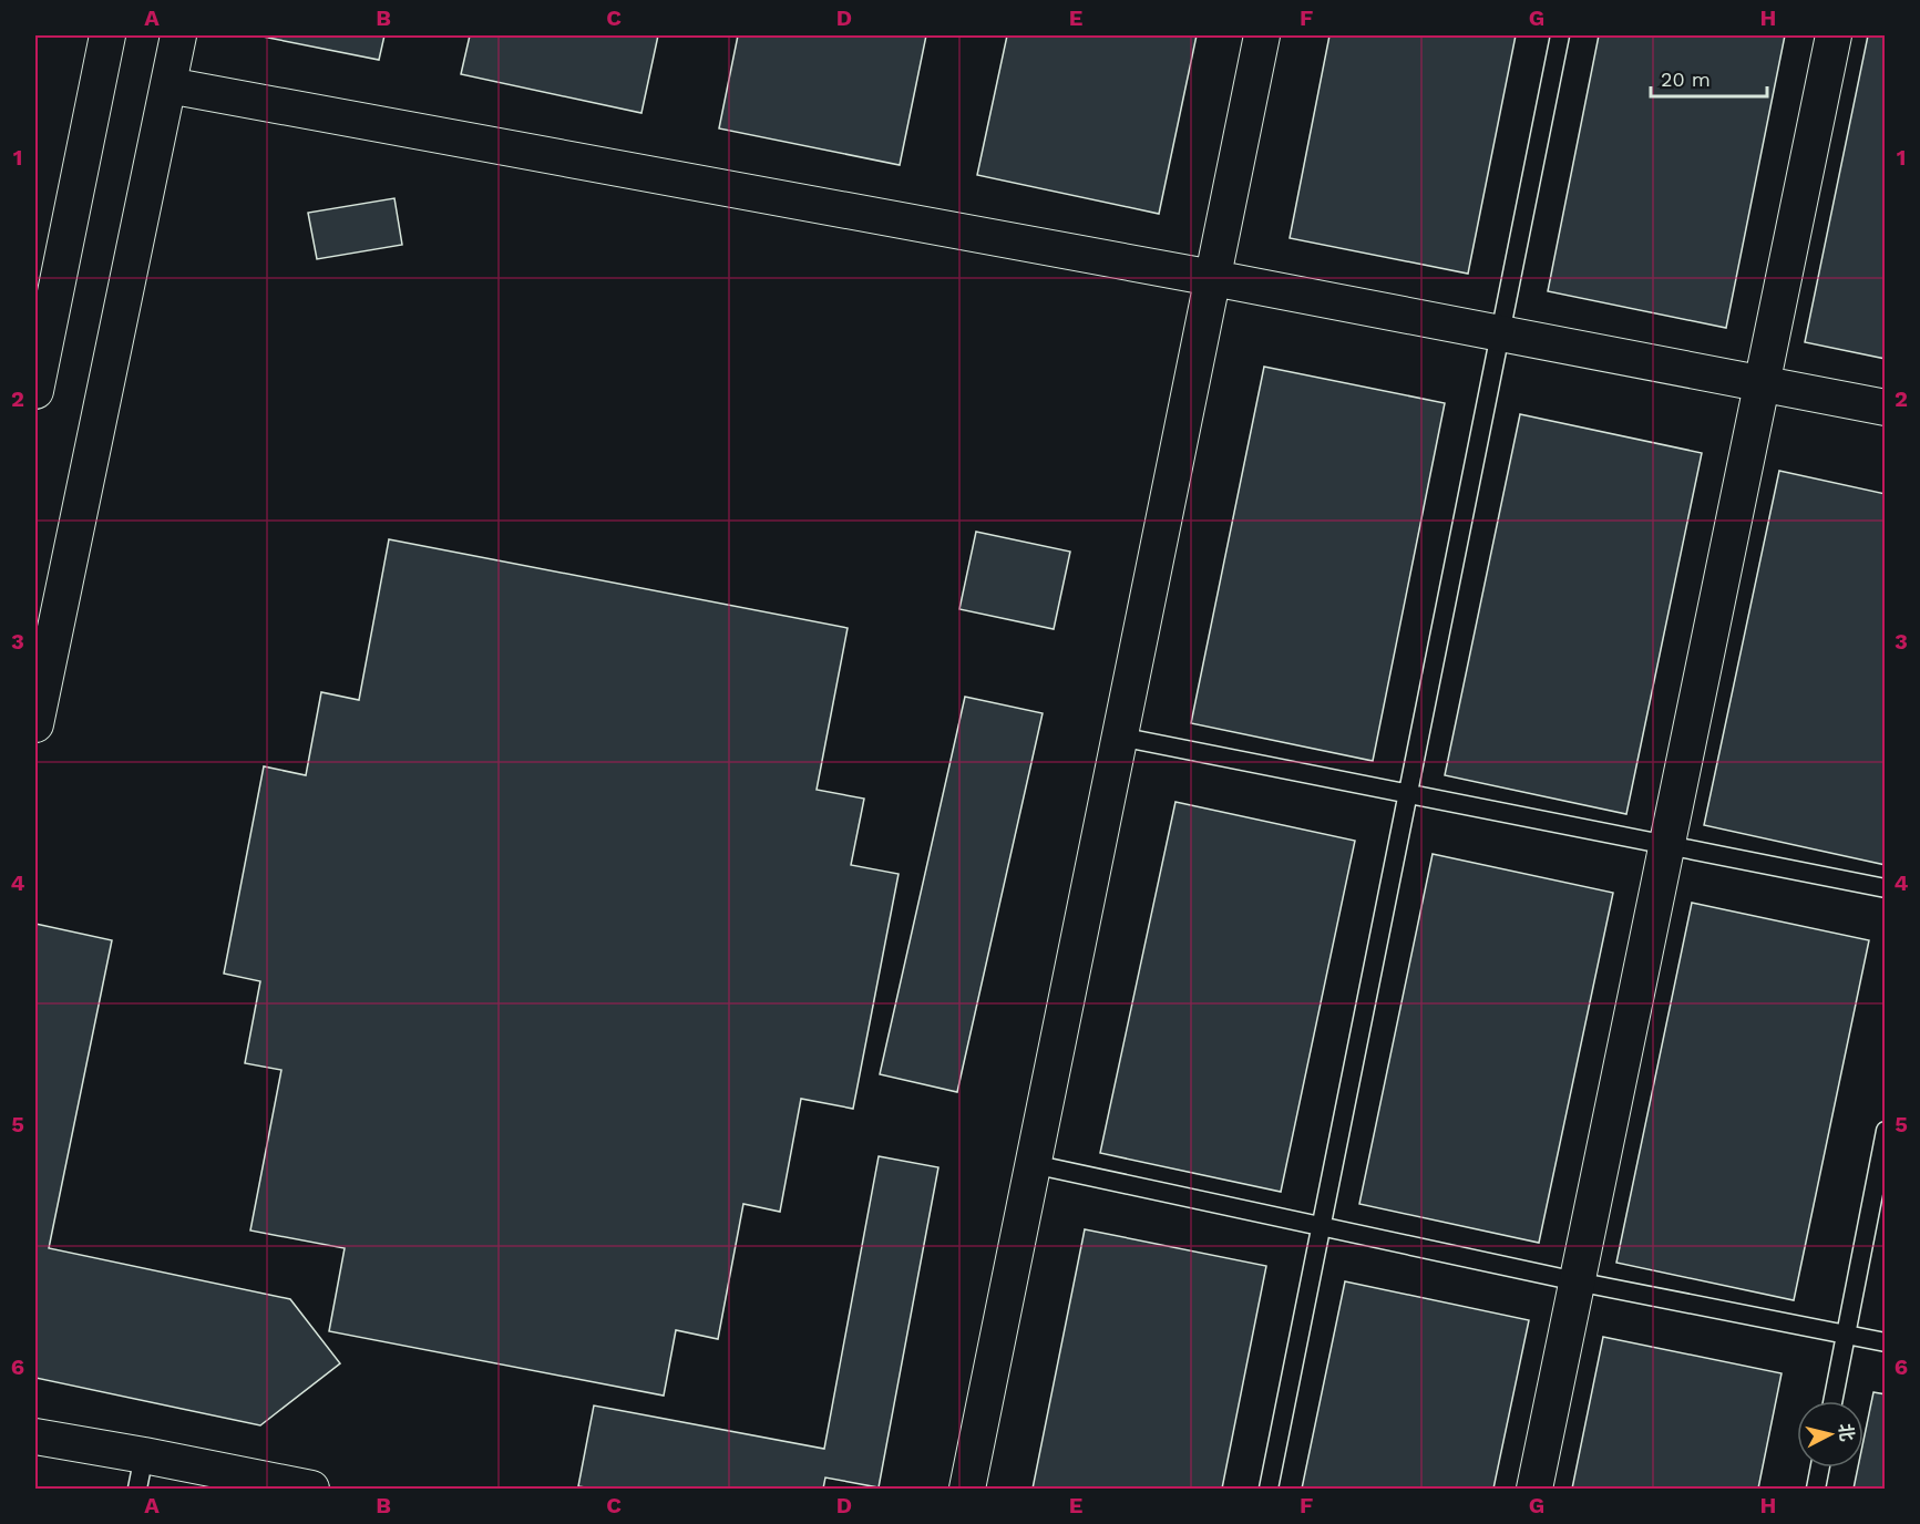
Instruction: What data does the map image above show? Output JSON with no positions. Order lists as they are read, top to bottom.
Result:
{
  "scale_bar": "20 m",
  "north": "right",
  "grid": {
    "columns": [
      "A",
      "B",
      "C",
      "D",
      "E",
      "F",
      "G",
      "H"
    ],
    "rows": [
      "1",
      "2",
      "3",
      "4",
      "5",
      "6"
    ]
  }
}
